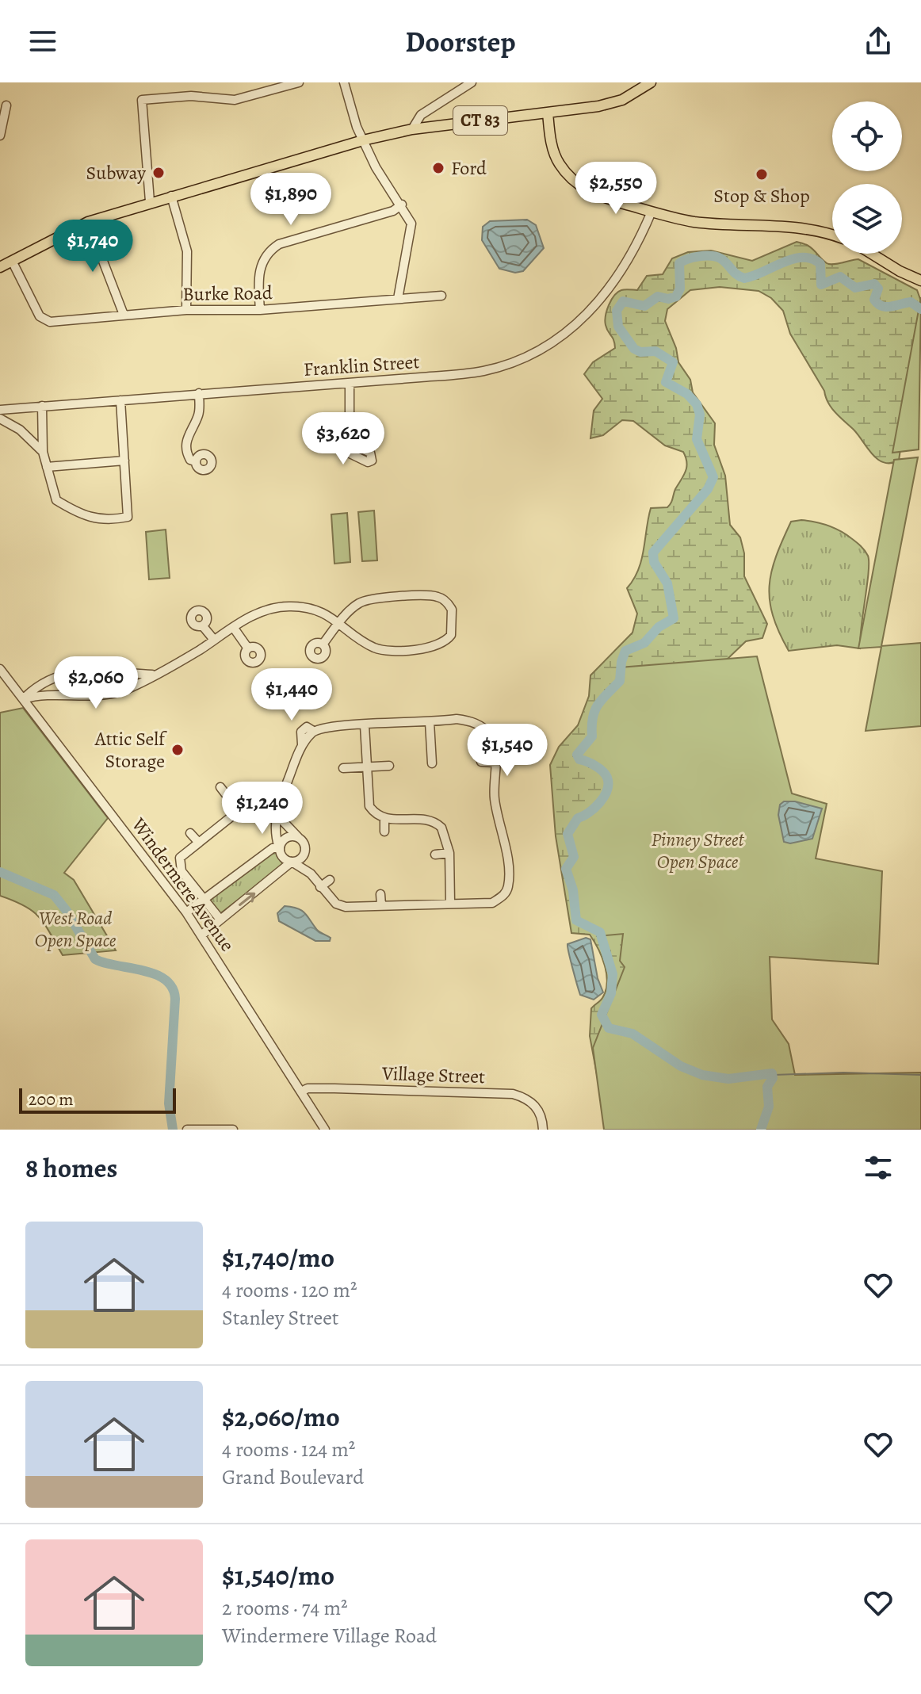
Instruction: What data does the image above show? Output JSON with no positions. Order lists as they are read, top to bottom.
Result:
{
  "streets": {
    "main road": ["CT 83"],
    "street": [
      "Burke Road",
      "Franklin Street",
      "Windermere Avenue",
      "Village Street"
    ]
  },
  "crossings": [
    ["Windermere Avenue", "Village Street"]
  ],
  "parks": ["Pinney Street Open Space", "West Road Open Space"],
  "places": [
    "Ford",
    "Subway",
    "Stop & Shop",
    "Attic Self Storage"
  ],
  "scale_bar": "200 m",
  "page": {
    "header": "Doorstep",
    "price": [
      "$2,550",
      "$1,890",
      "$1,740",
      "$3,620",
      "$2,060",
      "$1,440",
      "$1,540",
      "$1,240"
    ],
    "scale": "200 m",
    "heading": "8 homes",
    "list": [
      {
        "name": "$1,740/mo",
        "note": "4 rooms · 120 m² · Stanley Street"
      },
      {
        "name": "$2,060/mo",
        "note": "4 rooms · 124 m² · Grand Boulevard"
      },
      {
        "name": "$1,540/mo",
        "note": "2 rooms · 74 m² · Windermere Village Road"
      }
    ]
  }
}
